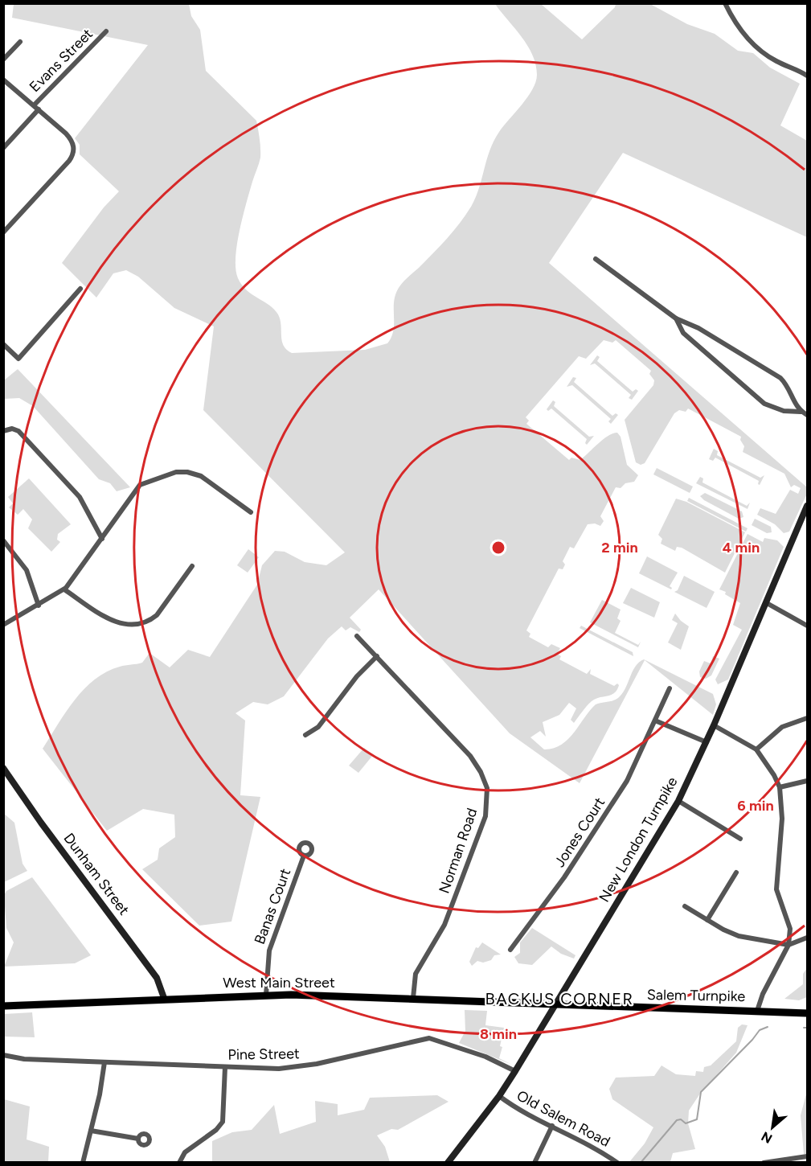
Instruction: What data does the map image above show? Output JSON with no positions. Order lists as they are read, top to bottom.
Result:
{
  "streets": {
    "main road": [
      "New London Turnpike",
      "Dunham Street",
      "West Main Street",
      "Salem Turnpike"
    ],
    "street": [
      "Evans Street",
      "Jones Court",
      "Norman Road",
      "Banas Court",
      "Pine Street",
      "Old Salem Road"
    ]
  },
  "crossings": [
    ["New London Turnpike", "West Main Street"],
    ["New London Turnpike", "Salem Turnpike"],
    ["New London Turnpike", "Pine Street"],
    ["New London Turnpike", "Old Salem Road"],
    ["Norman Road", "West Main Street"],
    ["Dunham Street", "West Main Street"],
    ["Banas Court", "West Main Street"],
    ["West Main Street", "Salem Turnpike"]
  ],
  "districts": ["BACKUS CORNER"],
  "north": "bottom left",
  "rings": [
    "2 min",
    "4 min",
    "6 min",
    "8 min"
  ]
}
